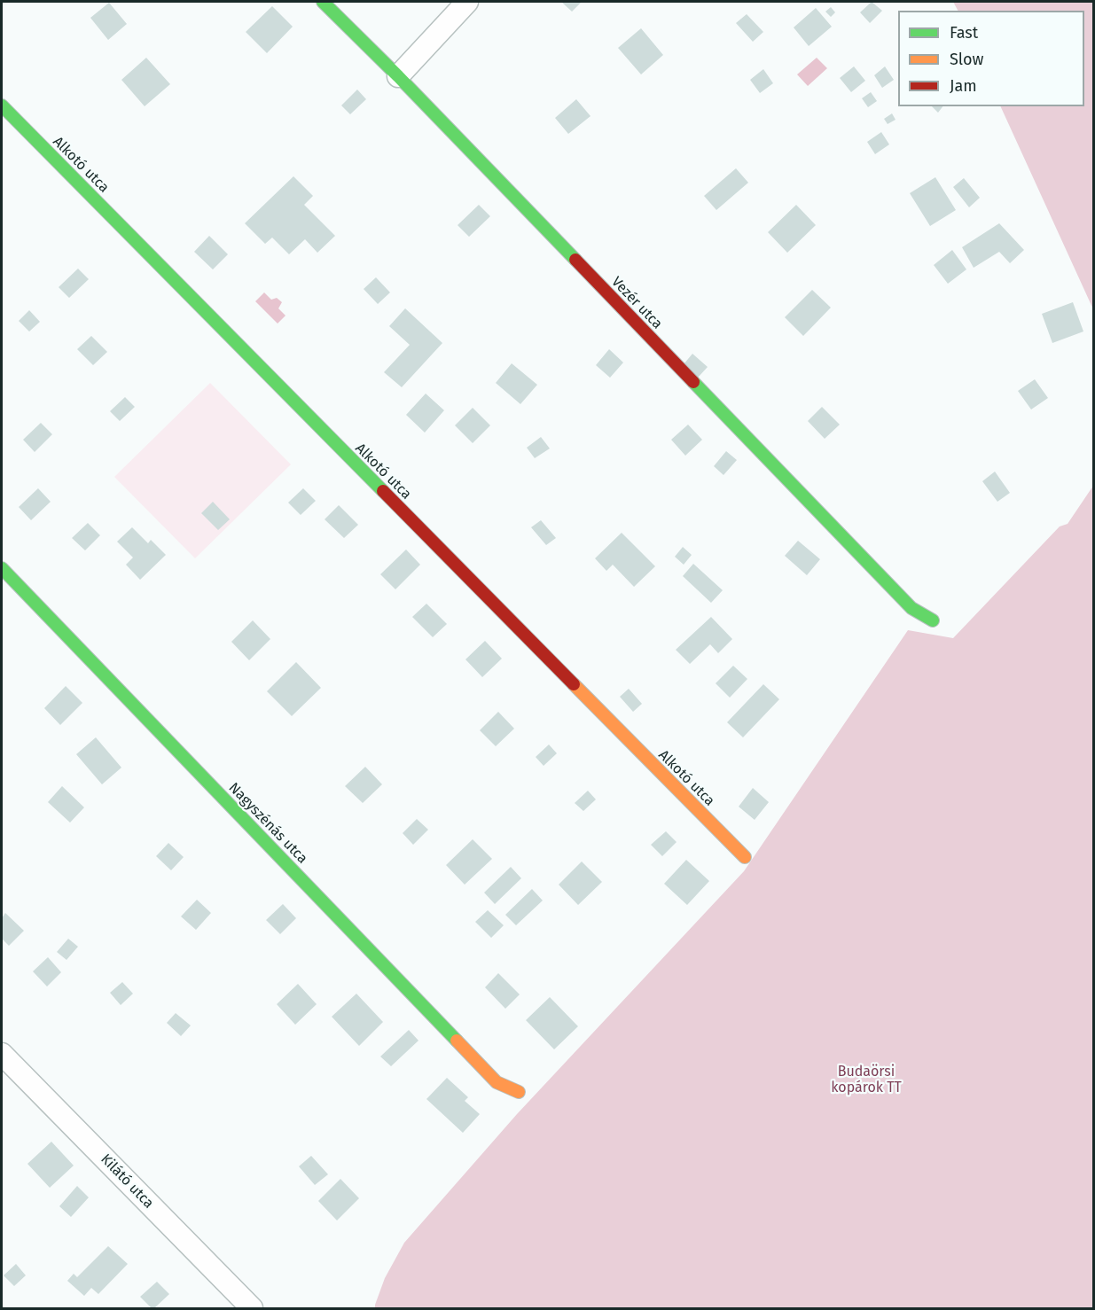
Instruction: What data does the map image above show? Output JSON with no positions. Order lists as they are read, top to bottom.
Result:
{
  "streets": {
    "street": [
      "Alkotó utca",
      "Vezér utca",
      "Nagyszénás utca",
      "Kilátó utca"
    ]
  },
  "parks": ["Budaörsi kopárok TT"],
  "legend": ["Fast", "Slow", "Jam"]
}
